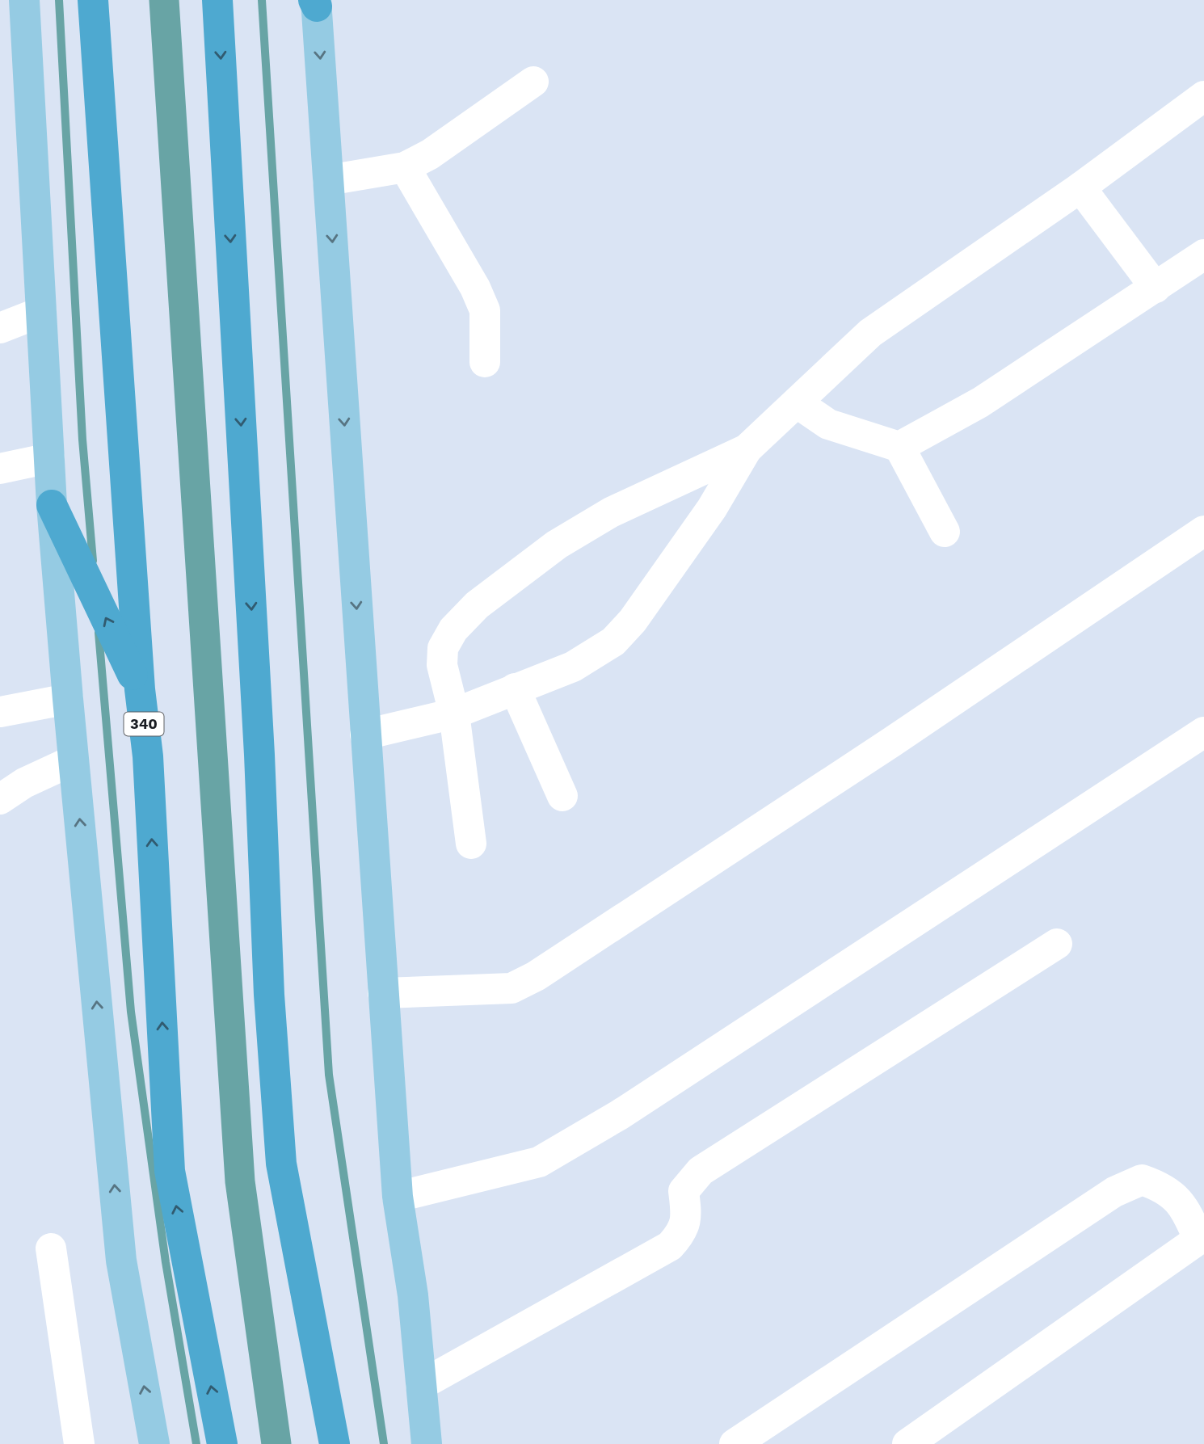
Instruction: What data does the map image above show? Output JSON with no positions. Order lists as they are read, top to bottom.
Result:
{
  "streets": {
    "highway": ["340"]
  }
}
